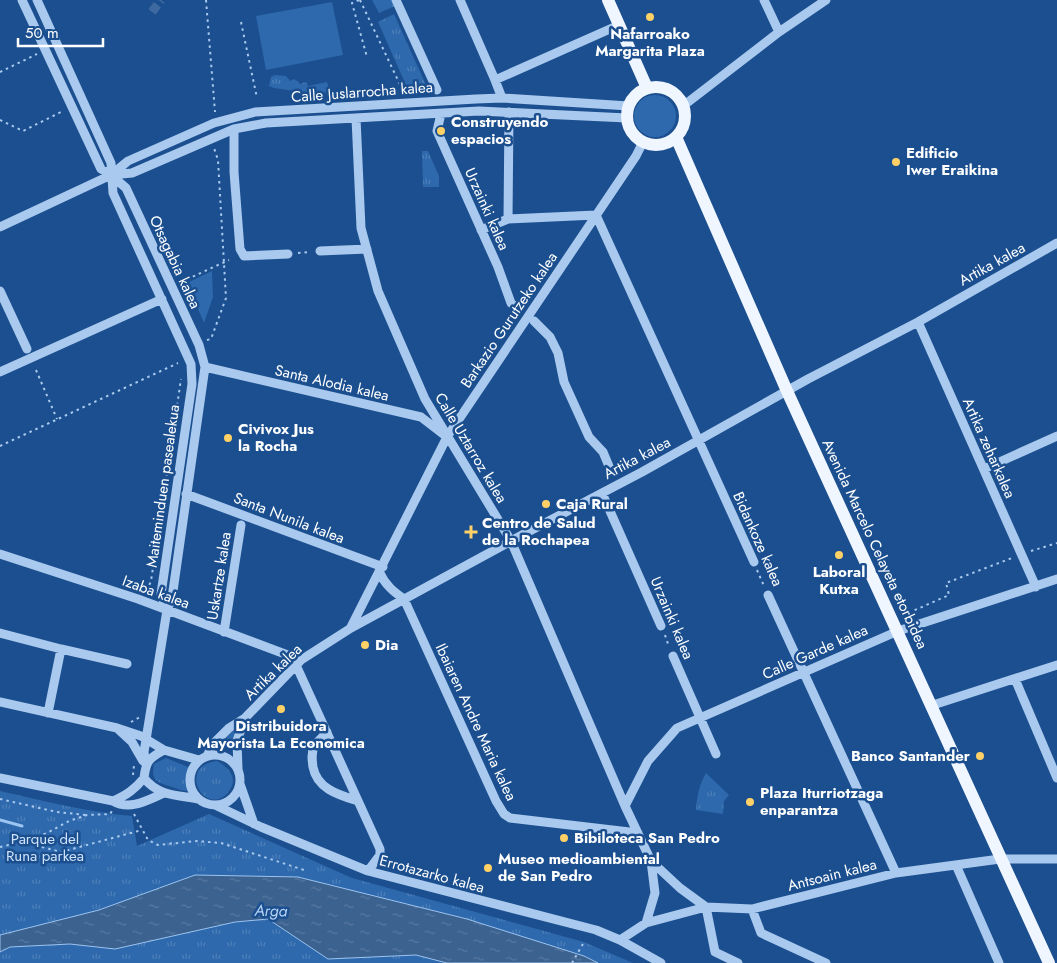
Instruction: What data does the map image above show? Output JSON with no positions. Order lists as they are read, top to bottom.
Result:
{
  "streets": {
    "main road": ["Avenida Marcelo Celayeta etorbidea"],
    "street": [
      "Calle Juslarrocha kalea",
      "Urzainki kalea",
      "Otsagabia kalea",
      "Artika kalea",
      "Barkazio Gurutzeko kalea",
      "Santa Alodia kalea",
      "Calle Uztarroz kalea",
      "Artika zeharkalea",
      "Maiteminduen pasealekua",
      "Santa Nunila kalea",
      "Bidankoze kalea",
      "Uskartze kalea",
      "Izaba kalea",
      "Calle Garde kalea",
      "Ibaiaren Andre Maria kalea",
      "Errotazarko kalea",
      "Antsoain kalea"
    ]
  },
  "crossings": [
    ["Calle Juslarrocha kalea", "Otsagabia kalea"],
    ["Calle Juslarrocha kalea", "Barkazio Gurutzeko kalea"],
    ["Calle Juslarrocha kalea", "Calle Uztarroz kalea"],
    ["Calle Juslarrocha kalea", "Avenida Marcelo Celayeta etorbidea"],
    ["Urzainki kalea", "Artika kalea"],
    ["Urzainki kalea", "Calle Garde kalea"],
    ["Otsagabia kalea", "Santa Alodia kalea"],
    ["Otsagabia kalea", "Maiteminduen pasealekua"],
    ["Artika kalea", "Barkazio Gurutzeko kalea"],
    ["Artika kalea", "Calle Uztarroz kalea"],
    ["Artika kalea", "Artika zeharkalea"],
    ["Artika kalea", "Bidankoze kalea"],
    ["Artika kalea", "Avenida Marcelo Celayeta etorbidea"],
    ["Artika kalea", "Izaba kalea"],
    ["Artika kalea", "Ibaiaren Andre Maria kalea"],
    ["Artika kalea", "Errotazarko kalea"],
    ["Barkazio Gurutzeko kalea", "Santa Alodia kalea"],
    ["Barkazio Gurutzeko kalea", "Calle Uztarroz kalea"],
    ["Barkazio Gurutzeko kalea", "Santa Nunila kalea"],
    ["Barkazio Gurutzeko kalea", "Bidankoze kalea"],
    ["Barkazio Gurutzeko kalea", "Avenida Marcelo Celayeta etorbidea"],
    ["Santa Alodia kalea", "Calle Uztarroz kalea"],
    ["Santa Alodia kalea", "Maiteminduen pasealekua"],
    ["Calle Uztarroz kalea", "Calle Garde kalea"],
    ["Calle Uztarroz kalea", "Ibaiaren Andre Maria kalea"],
    ["Calle Uztarroz kalea", "Antsoain kalea"],
    ["Artika zeharkalea", "Calle Garde kalea"],
    ["Maiteminduen pasealekua", "Santa Nunila kalea"],
    ["Maiteminduen pasealekua", "Izaba kalea"],
    ["Bidankoze kalea", "Calle Garde kalea"],
    ["Bidankoze kalea", "Antsoain kalea"],
    ["Avenida Marcelo Celayeta etorbidea", "Calle Garde kalea"],
    ["Avenida Marcelo Celayeta etorbidea", "Antsoain kalea"],
    ["Uskartze kalea", "Izaba kalea"],
    ["Errotazarko kalea", "Antsoain kalea"]
  ],
  "water": ["Arga"],
  "parks": ["Parque del Runa parkea"],
  "places": {
    "other": [
      "Nafarroako Margarita Plaza",
      "Construyendo espacios",
      "Edificio Iwer Eraikina",
      "Civivox Jus la Rocha",
      "Caja Rural",
      "Laboral Kutxa",
      "Dia",
      "Distribuidora Mayorista La Economica",
      "Banco Santander",
      "Plaza Iturriotzaga enparantza",
      "Bibiloteca San Pedro",
      "Museo medioambiental de San Pedro"
    ],
    "health": ["Centro de Salud de la Rochapea"]
  },
  "scale_bar": "50 m"
}
